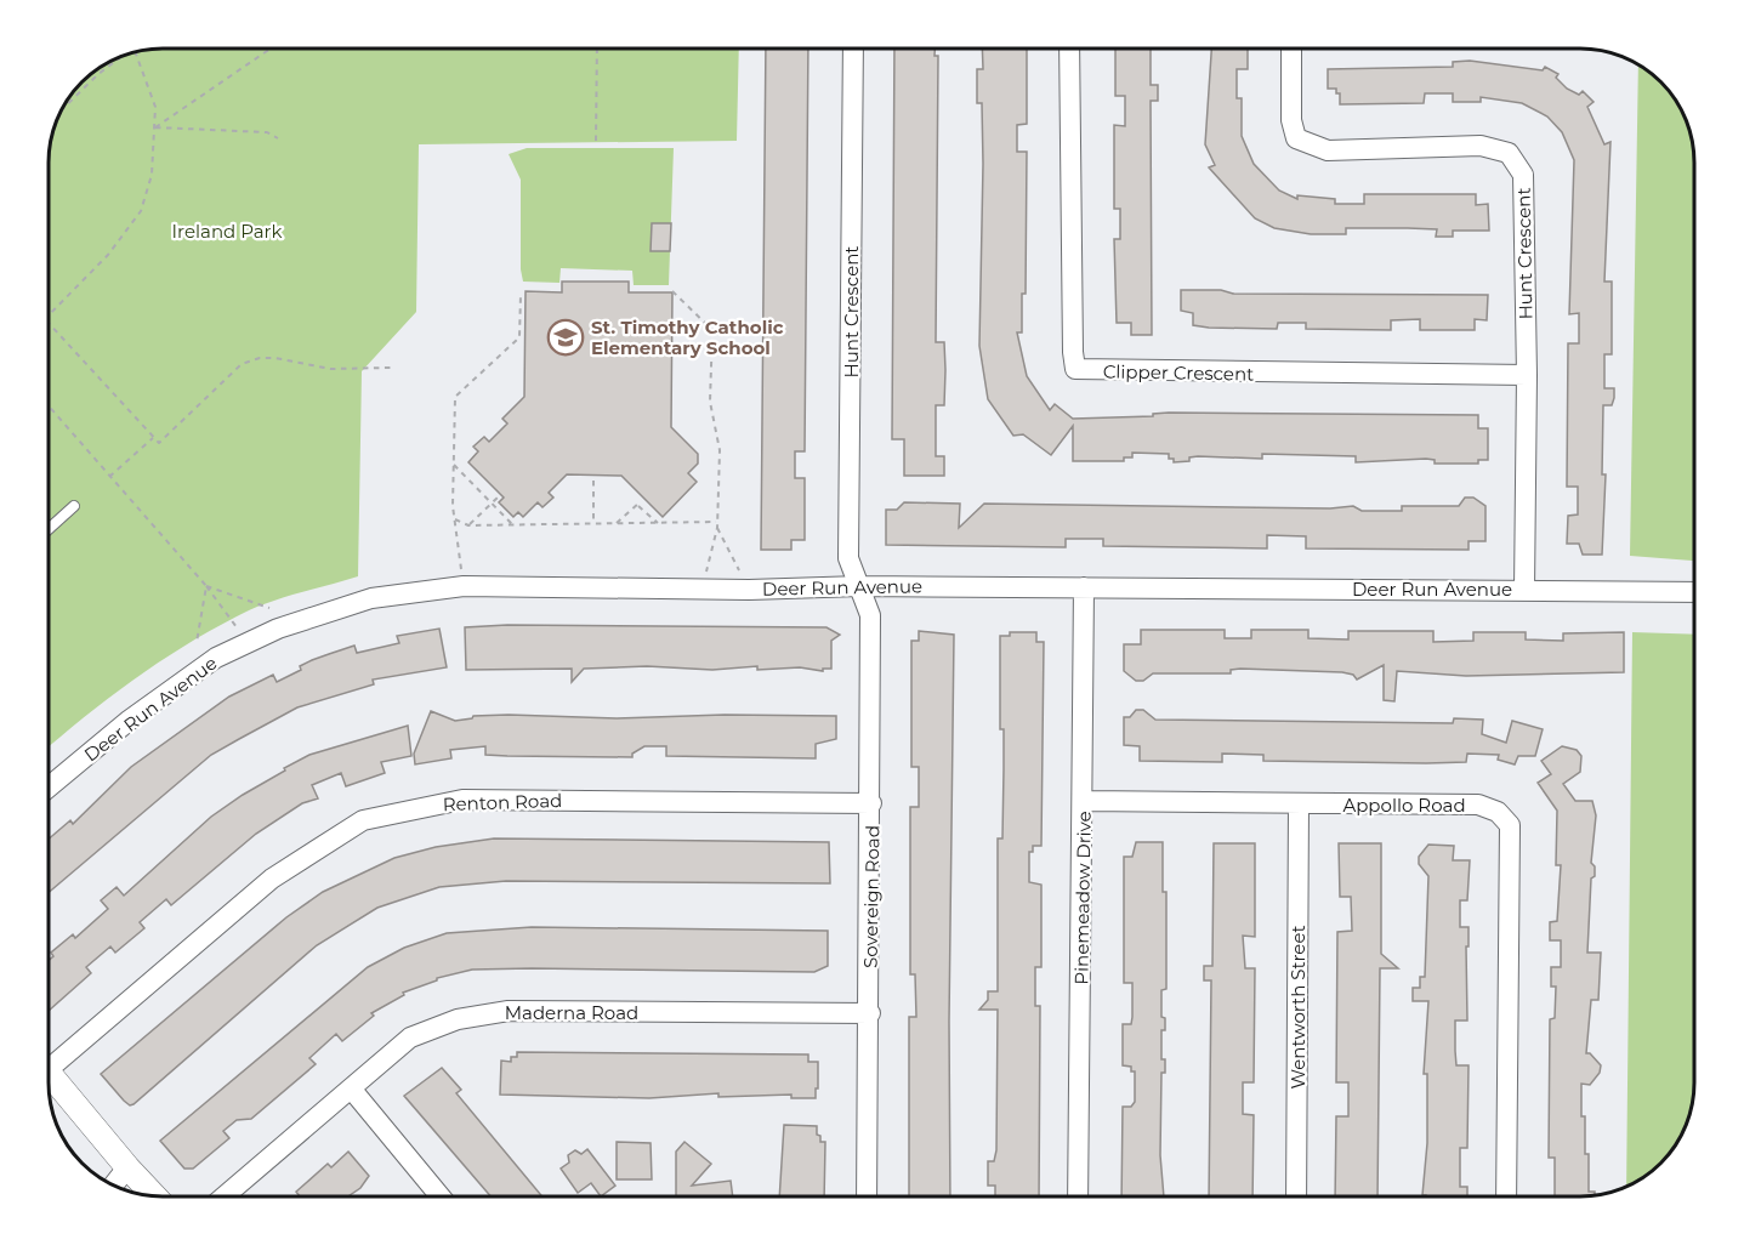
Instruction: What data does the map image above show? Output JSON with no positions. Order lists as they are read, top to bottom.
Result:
{
  "streets": {
    "street": [
      "Hunt Crescent",
      "Clipper Crescent",
      "Deer Run Avenue",
      "Renton Road",
      "Appollo Road",
      "Sovereign Road",
      "Pinemeadow Drive",
      "Wentworth Street",
      "Maderna Road"
    ]
  },
  "crossings": [
    ["Hunt Crescent", "Clipper Crescent"],
    ["Hunt Crescent", "Deer Run Avenue"],
    ["Hunt Crescent", "Sovereign Road"],
    ["Deer Run Avenue", "Sovereign Road"],
    ["Deer Run Avenue", "Pinemeadow Drive"],
    ["Renton Road", "Sovereign Road"],
    ["Appollo Road", "Pinemeadow Drive"],
    ["Appollo Road", "Wentworth Street"],
    ["Sovereign Road", "Maderna Road"]
  ],
  "parks": ["Ireland Park"],
  "places": {
    "school or university": ["St. Timothy Catholic Elementary School"]
  }
}
